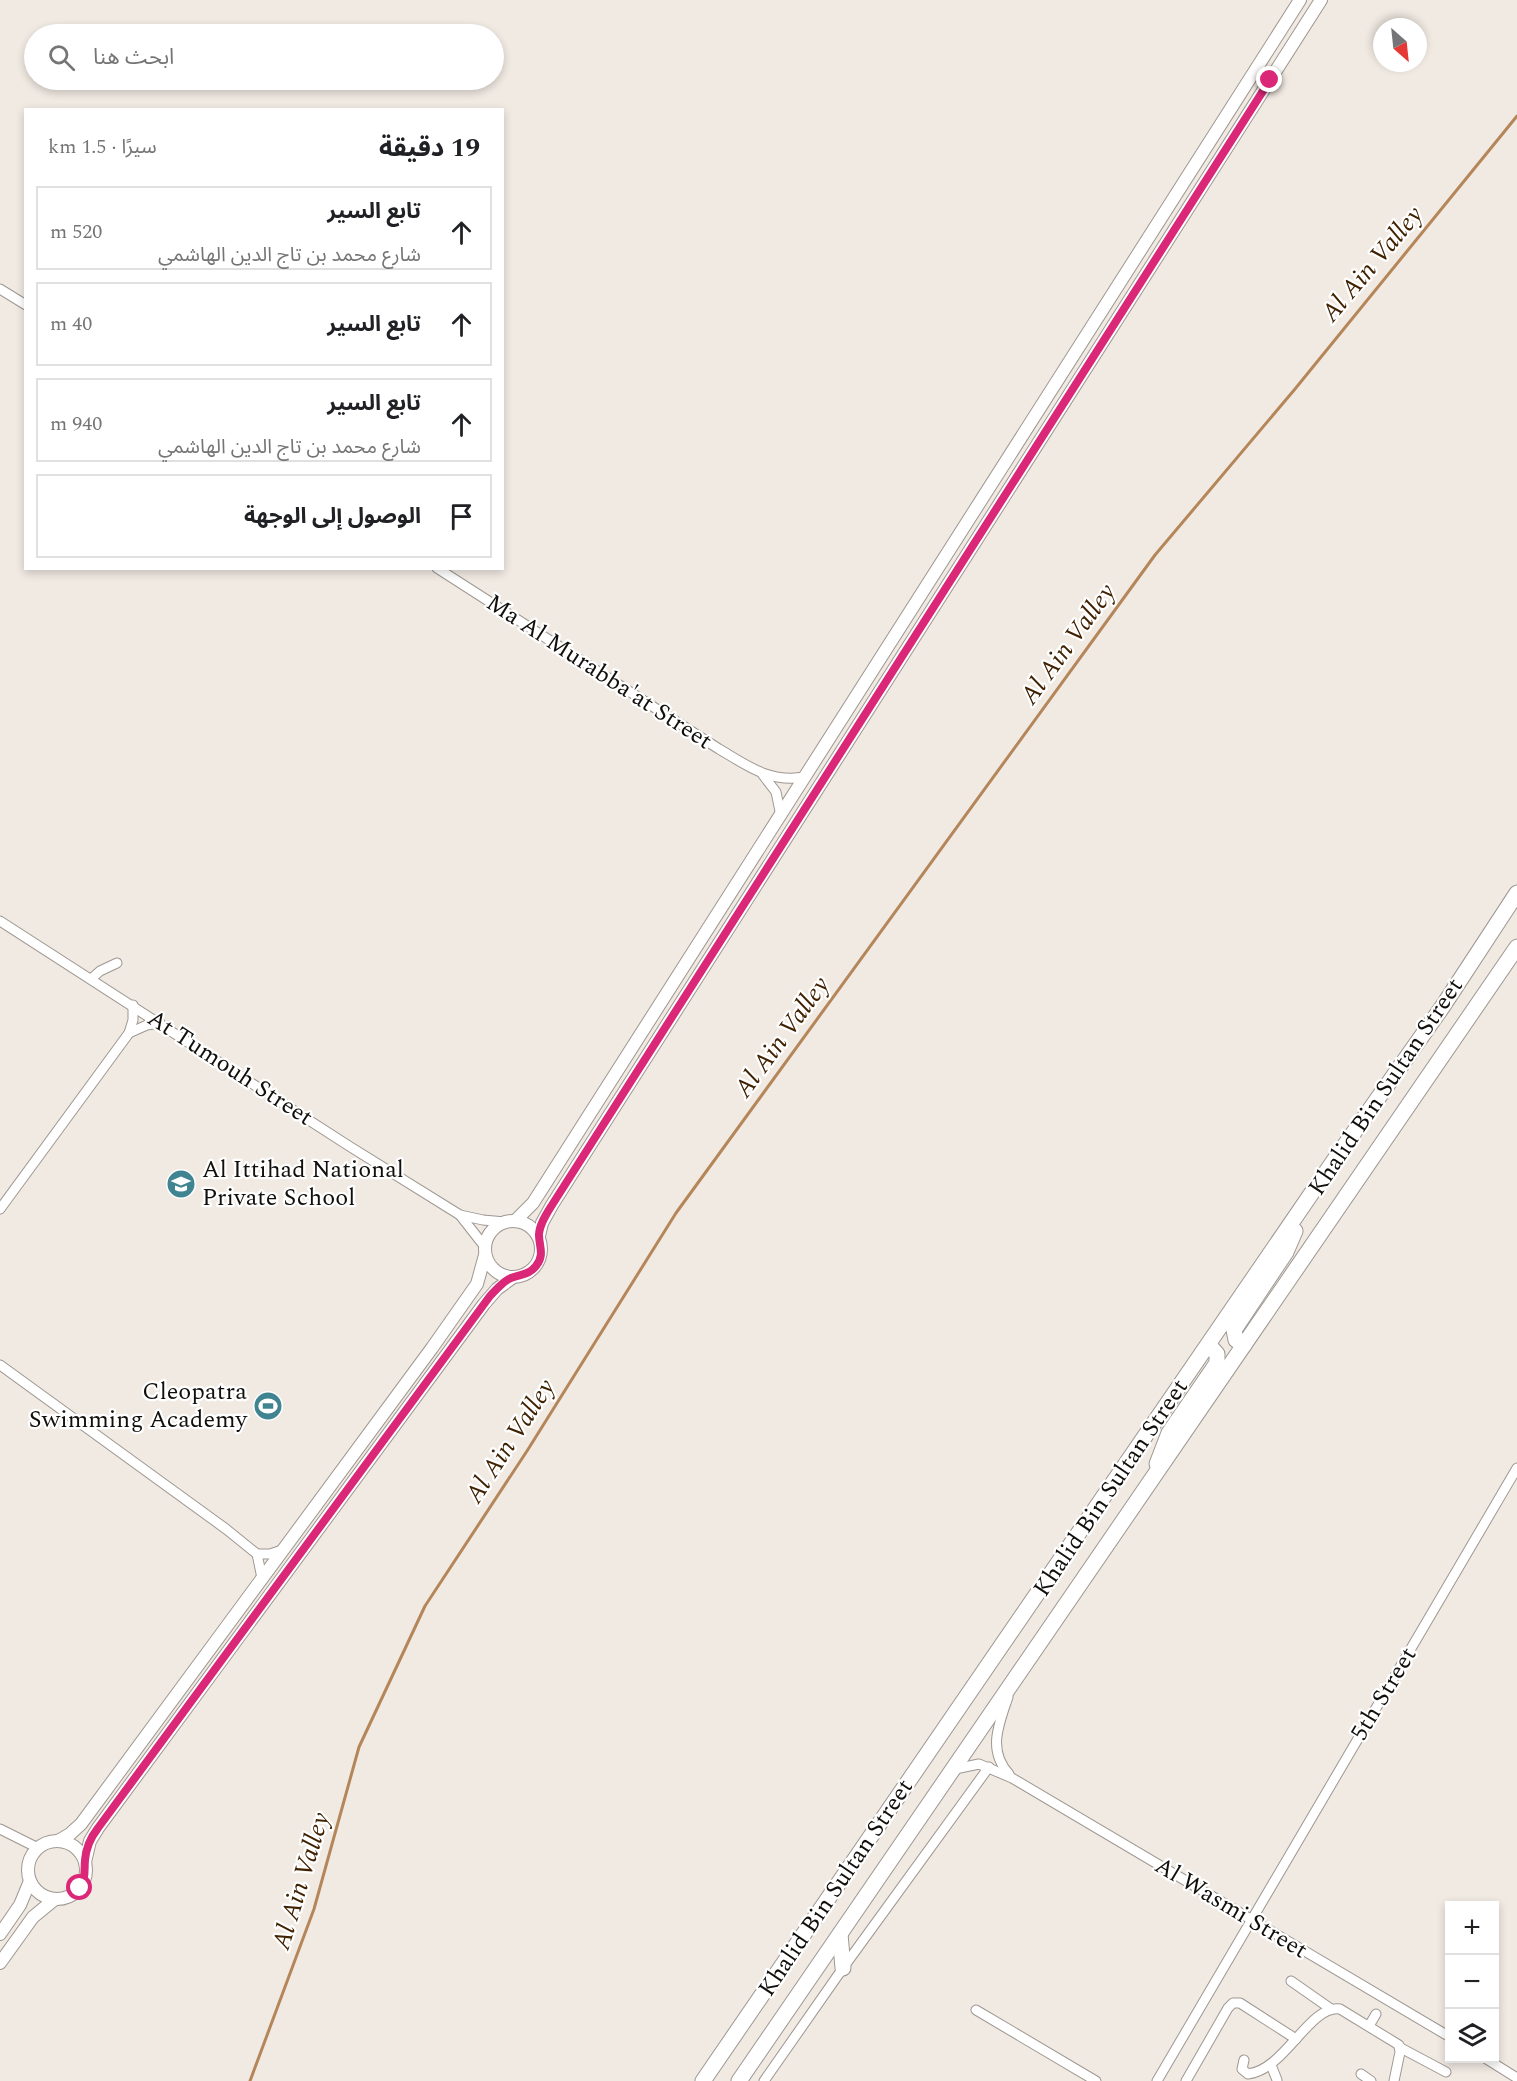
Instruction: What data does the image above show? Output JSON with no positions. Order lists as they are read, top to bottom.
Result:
{
  "streets": {
    "main road": ["Khalid Bin Sultan Street"],
    "street": [
      "Ma Al Murabba'at Street",
      "At Tumouh Street",
      "5th Street",
      "Al Wasmi Street"
    ]
  },
  "crossings": [
    ["Khalid Bin Sultan Street", "Al Wasmi Street"],
    ["5th Street", "Al Wasmi Street"]
  ],
  "water": ["Al Ain Valley"],
  "places": {
    "school or university": ["Al Ittihad National Private School"],
    "sports": ["Cleopatra Swimming Academy"]
  },
  "north": "bottom right",
  "page": {
    "search": "ابحث هنا",
    "heading": ["19 دقيقة", "سيرًا · 1.5 km"],
    "list": [
      ["تابع السير", "شارع محمد بن تاج الدين الهاشمي", "520 m"],
      ["تابع السير", "40 m"],
      ["تابع السير", "شارع محمد بن تاج الدين الهاشمي", "940 m"],
      "الوصول إلى الوجهة"
    ],
    "map_buttons": ["+", "−"]
  }
}
